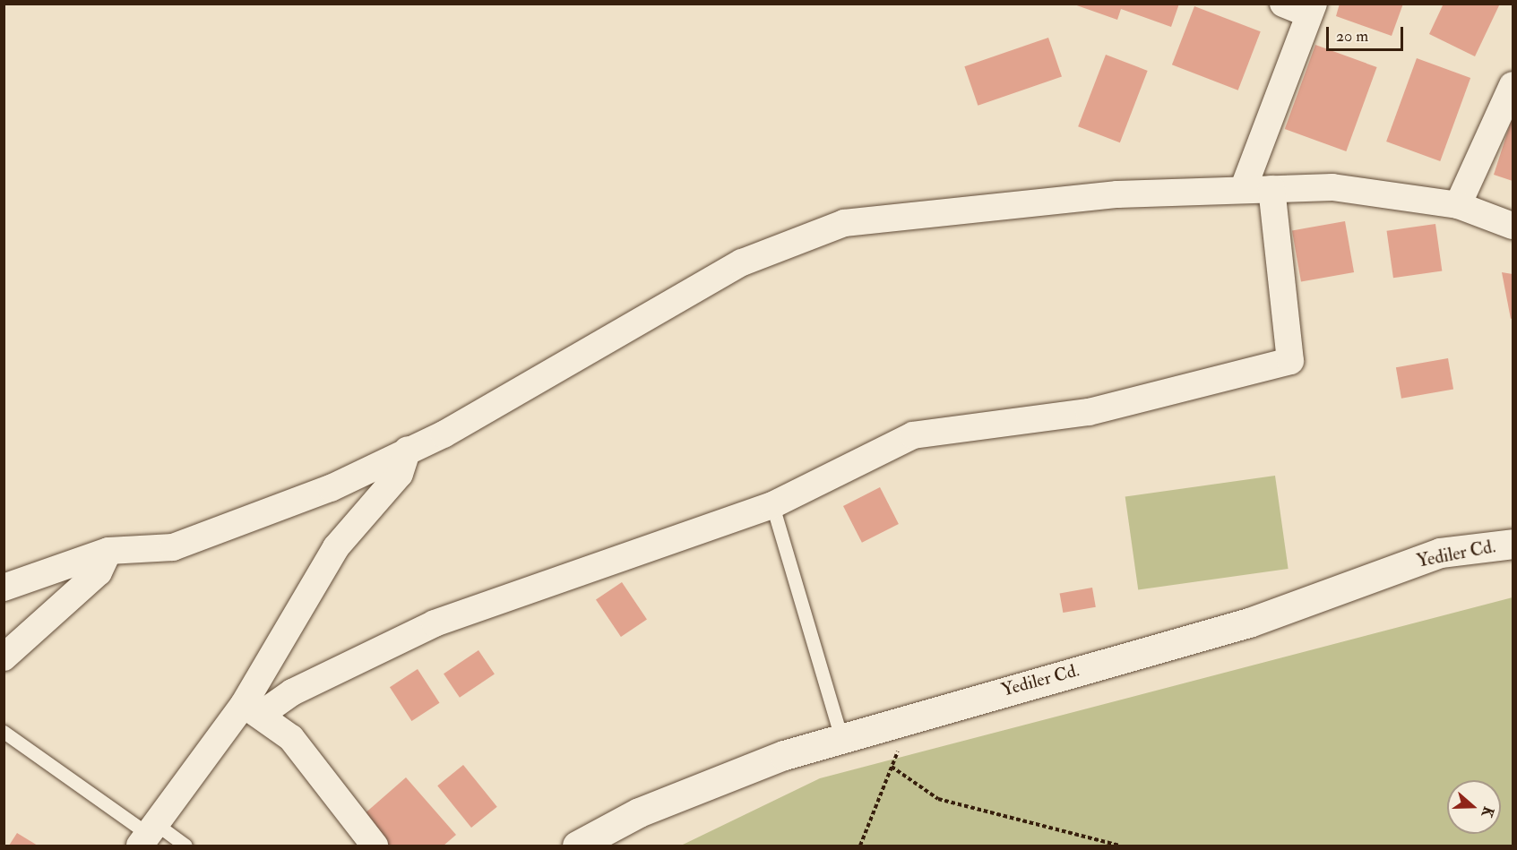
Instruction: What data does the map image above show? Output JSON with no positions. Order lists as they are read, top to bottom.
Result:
{
  "streets": {
    "street": ["Yediler Cd."]
  },
  "scale_bar": "20 m",
  "north": "right"
}
